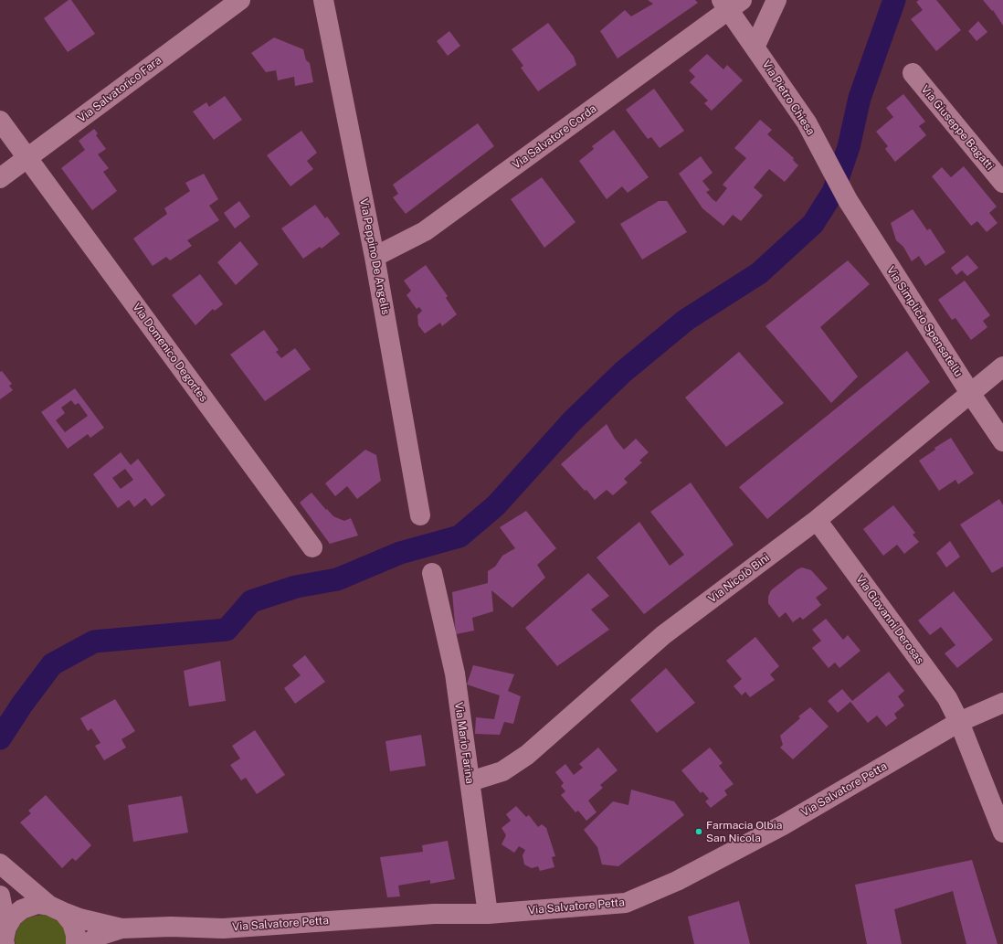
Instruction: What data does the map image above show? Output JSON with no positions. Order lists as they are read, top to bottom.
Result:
{
  "streets": {
    "street": [
      "Via Salvatorico Fara",
      "Via Pietro Chiesa",
      "Via Giuseppe Bagatti",
      "Via Salvatore Corda",
      "Via Peppino De Angelis",
      "Via Simplicio Spensatellu",
      "Via Domenico Degortes",
      "Via Nicolò Bini",
      "Via Giovanni Derosas",
      "Via Mario Farina",
      "Via Salvatore Petta"
    ]
  },
  "crossings": [
    ["Via Salvatorico Fara", "Via Domenico Degortes"],
    ["Via Pietro Chiesa", "Via Salvatore Corda"],
    ["Via Pietro Chiesa", "Via Simplicio Spensatellu"],
    ["Via Salvatore Corda", "Via Peppino De Angelis"],
    ["Via Simplicio Spensatellu", "Via Nicolò Bini"],
    ["Via Nicolò Bini", "Via Giovanni Derosas"],
    ["Via Nicolò Bini", "Via Mario Farina"],
    ["Via Giovanni Derosas", "Via Salvatore Petta"],
    ["Via Mario Farina", "Via Salvatore Petta"]
  ],
  "places": ["Farmacia Olbia San Nicola"]
}
